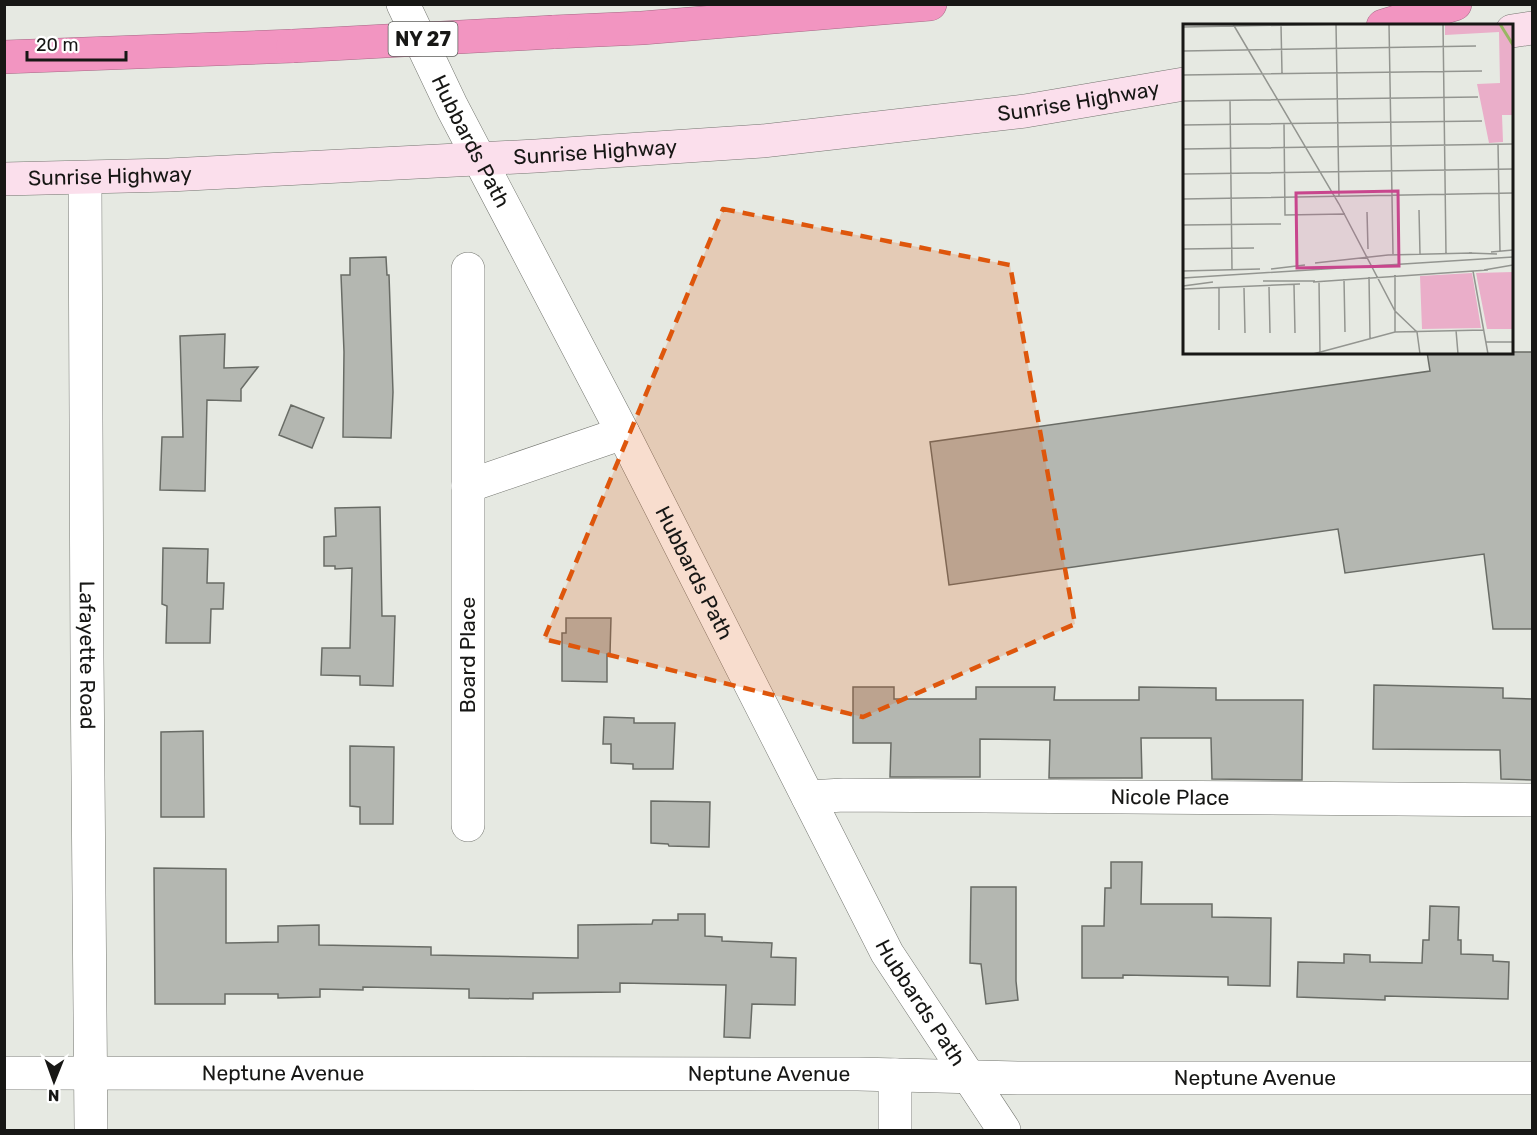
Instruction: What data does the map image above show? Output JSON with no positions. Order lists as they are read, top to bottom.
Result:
{
  "streets": {
    "highway": ["NY 27"],
    "main road": ["Sunrise Highway"],
    "street": [
      "Hubbards Path",
      "Lafayette Road",
      "Board Place",
      "Nicole Place",
      "Neptune Avenue"
    ]
  },
  "crossings": [
    ["Sunrise Highway", "Hubbards Path"],
    ["Sunrise Highway", "Lafayette Road"],
    ["Hubbards Path", "Nicole Place"],
    ["Hubbards Path", "Neptune Avenue"],
    ["Lafayette Road", "Neptune Avenue"]
  ],
  "scale_bar": "20 m",
  "north": "bottom"
}
